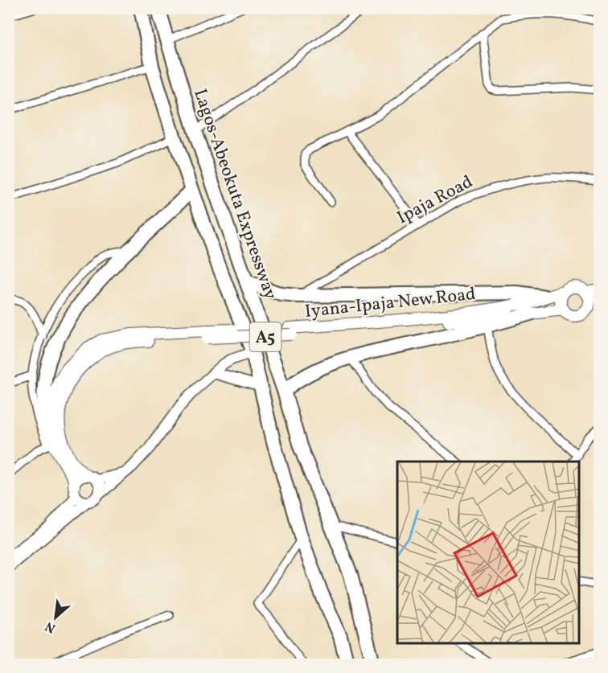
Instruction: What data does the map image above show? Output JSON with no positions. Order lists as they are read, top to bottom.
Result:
{
  "streets": {
    "highway": ["Lagos-Abeokuta Expressway", "A5"],
    "main road": ["Iyana-Ipaja New Road"],
    "street": ["Ipaja Road"]
  },
  "north": "bottom left"
}
